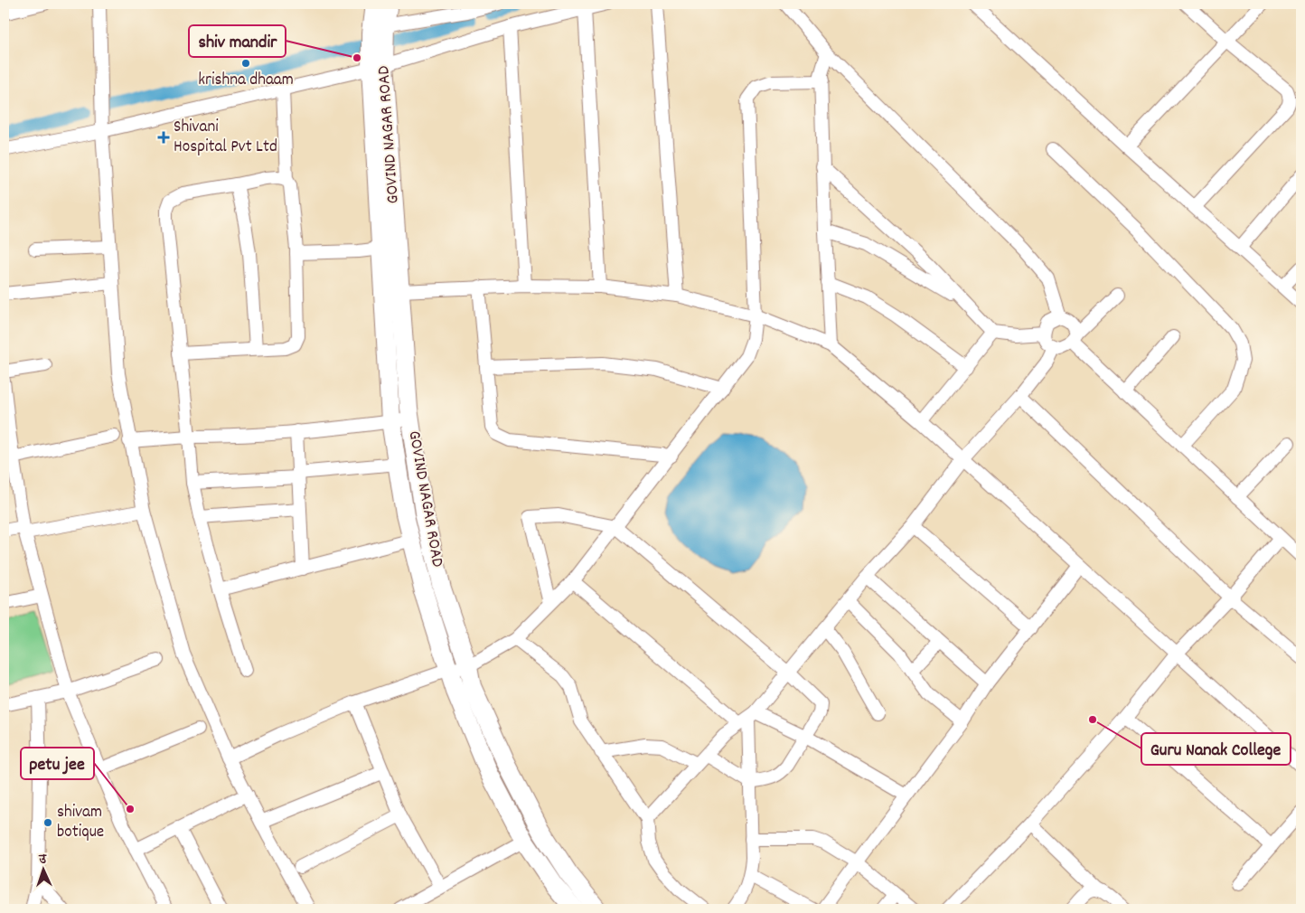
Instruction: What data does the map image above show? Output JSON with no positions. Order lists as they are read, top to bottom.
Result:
{
  "streets": {
    "main road": ["GOVIND NAGAR ROAD"]
  },
  "places": {
    "other": [
      "shiv mandir",
      "krishna dhaam",
      "Guru Nanak College",
      "petu jee",
      "shivam botique"
    ],
    "health": ["Shivani Hospital Pvt Ltd"]
  },
  "north": "top"
}
